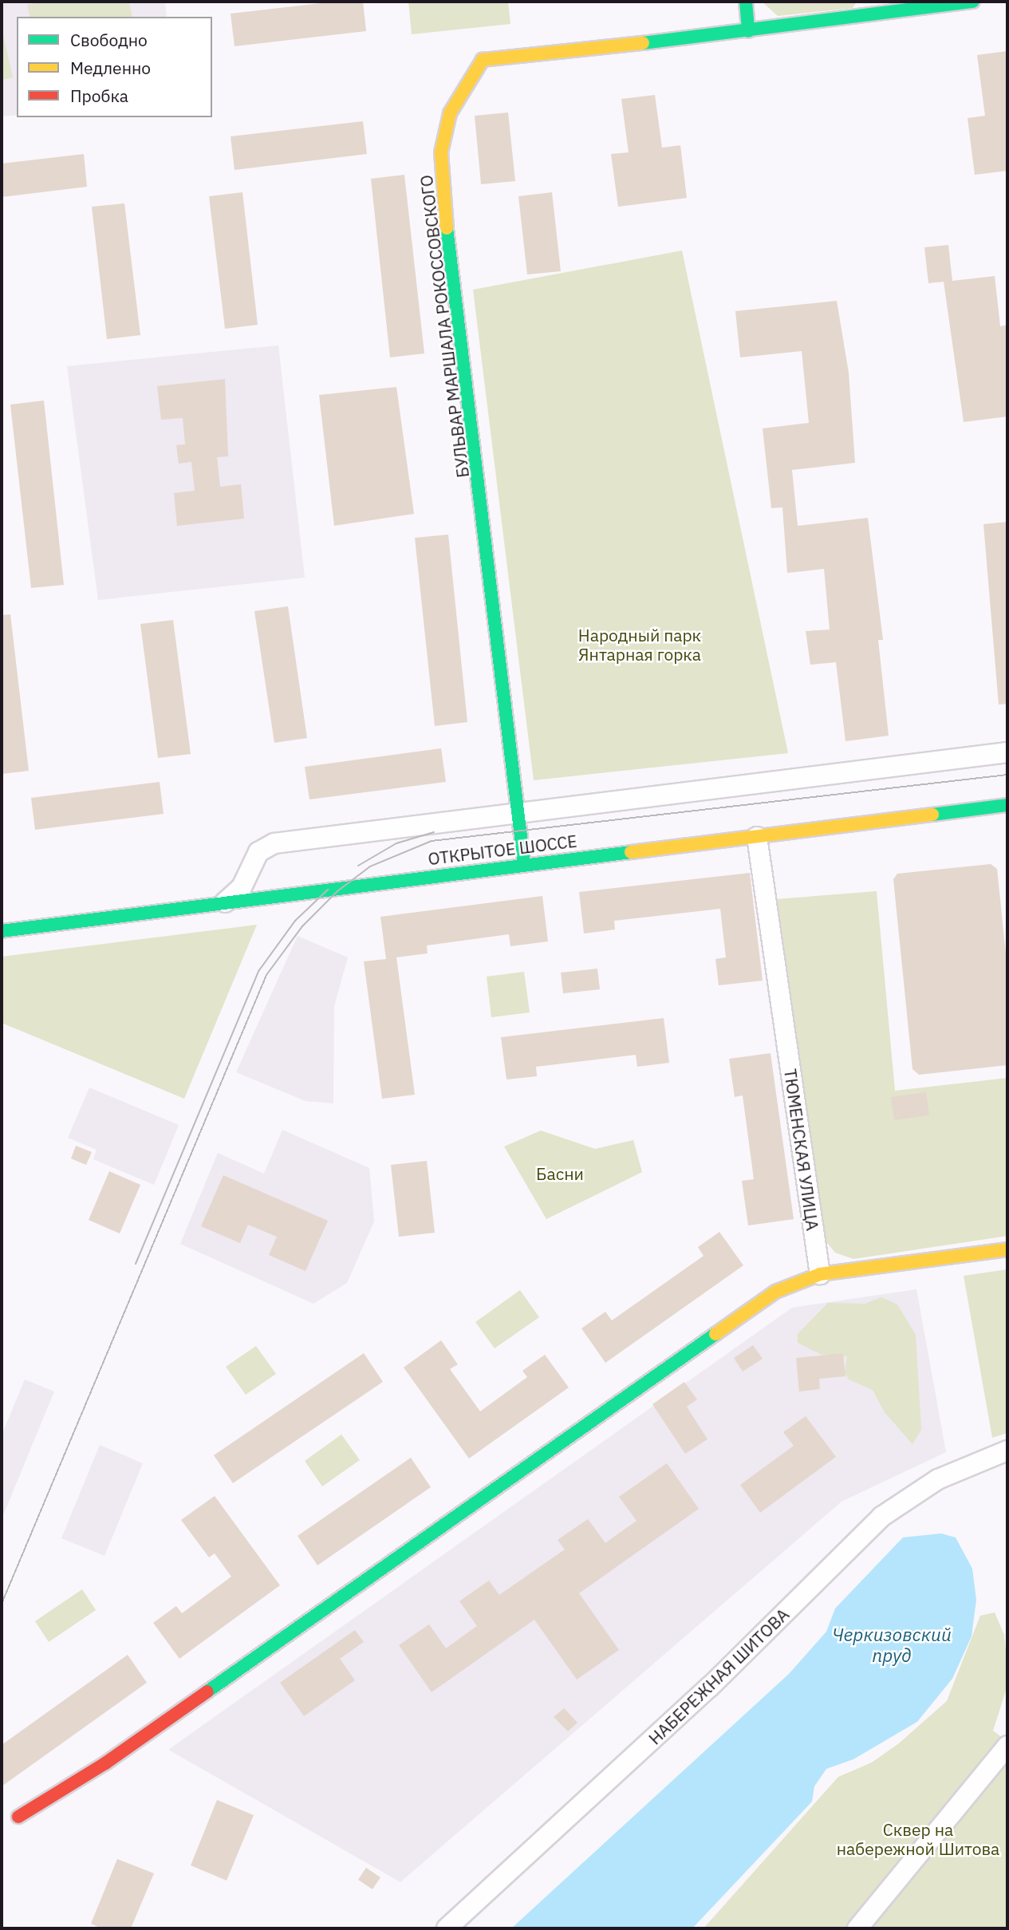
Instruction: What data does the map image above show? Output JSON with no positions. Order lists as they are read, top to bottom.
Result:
{
  "streets": {
    "street": [
      "БУЛЬВАР МАРШАЛА РОКОССОВСКОГО",
      "ОТКРЫТОЕ ШОССЕ",
      "ТЮМЕНСКАЯ УЛИЦА",
      "НАБЕРЕЖНАЯ ШИТОВА"
    ]
  },
  "crossings": [
    ["БУЛЬВАР МАРШАЛА РОКОССОВСКОГО", "ОТКРЫТОЕ ШОССЕ"],
    ["ОТКРЫТОЕ ШОССЕ", "ТЮМЕНСКАЯ УЛИЦА"]
  ],
  "water": ["Черкизовский пруд"],
  "parks": ["Народный парк Янтарная горка", "Басни", "Сквер на набережной Шитова"],
  "legend": ["Свободно", "Медленно", "Пробка"]
}
